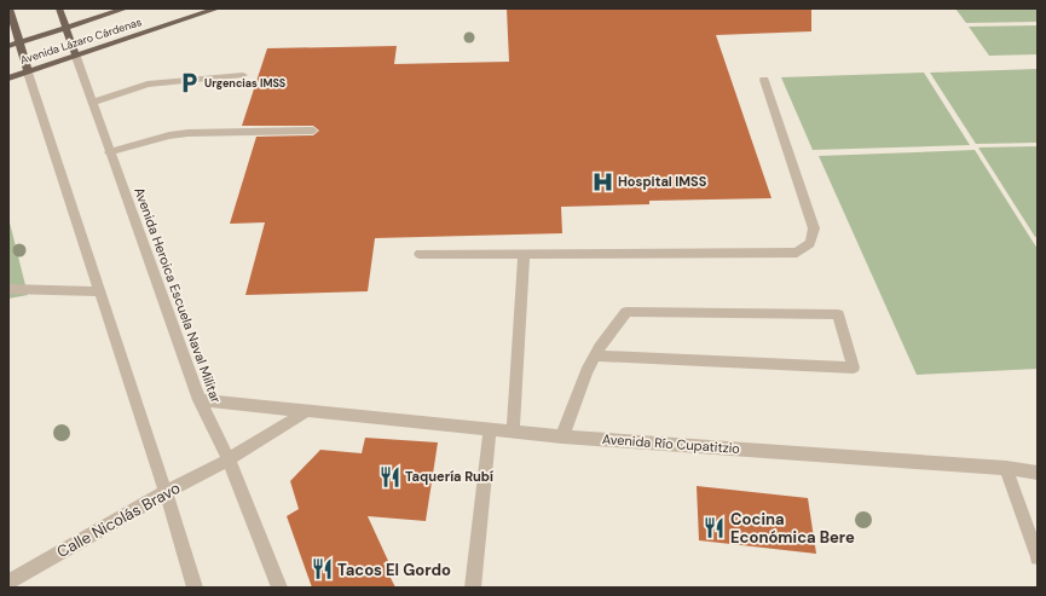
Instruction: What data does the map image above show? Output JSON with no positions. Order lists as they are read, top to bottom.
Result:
{
  "streets": {
    "main road": ["Avenida Lázaro Cárdenas", "Avenida Heroica Escuela Naval Militar"],
    "street": ["Avenida Río Cupatitzio", "Calle Nicolás Bravo"]
  },
  "crossings": [
    ["Avenida Lázaro Cárdenas", "Avenida Heroica Escuela Naval Militar"],
    ["Avenida Heroica Escuela Naval Militar", "Avenida Río Cupatitzio"],
    ["Avenida Heroica Escuela Naval Militar", "Calle Nicolás Bravo"],
    ["Avenida Río Cupatitzio", "Calle Nicolás Bravo"]
  ],
  "places": {
    "parking": ["Urgencias IMSS"],
    "hospital": ["Hospital IMSS"],
    "restaurant": ["Taquería Rubí", "Cocina Económica Bere", "Tacos El Gordo"]
  }
}
